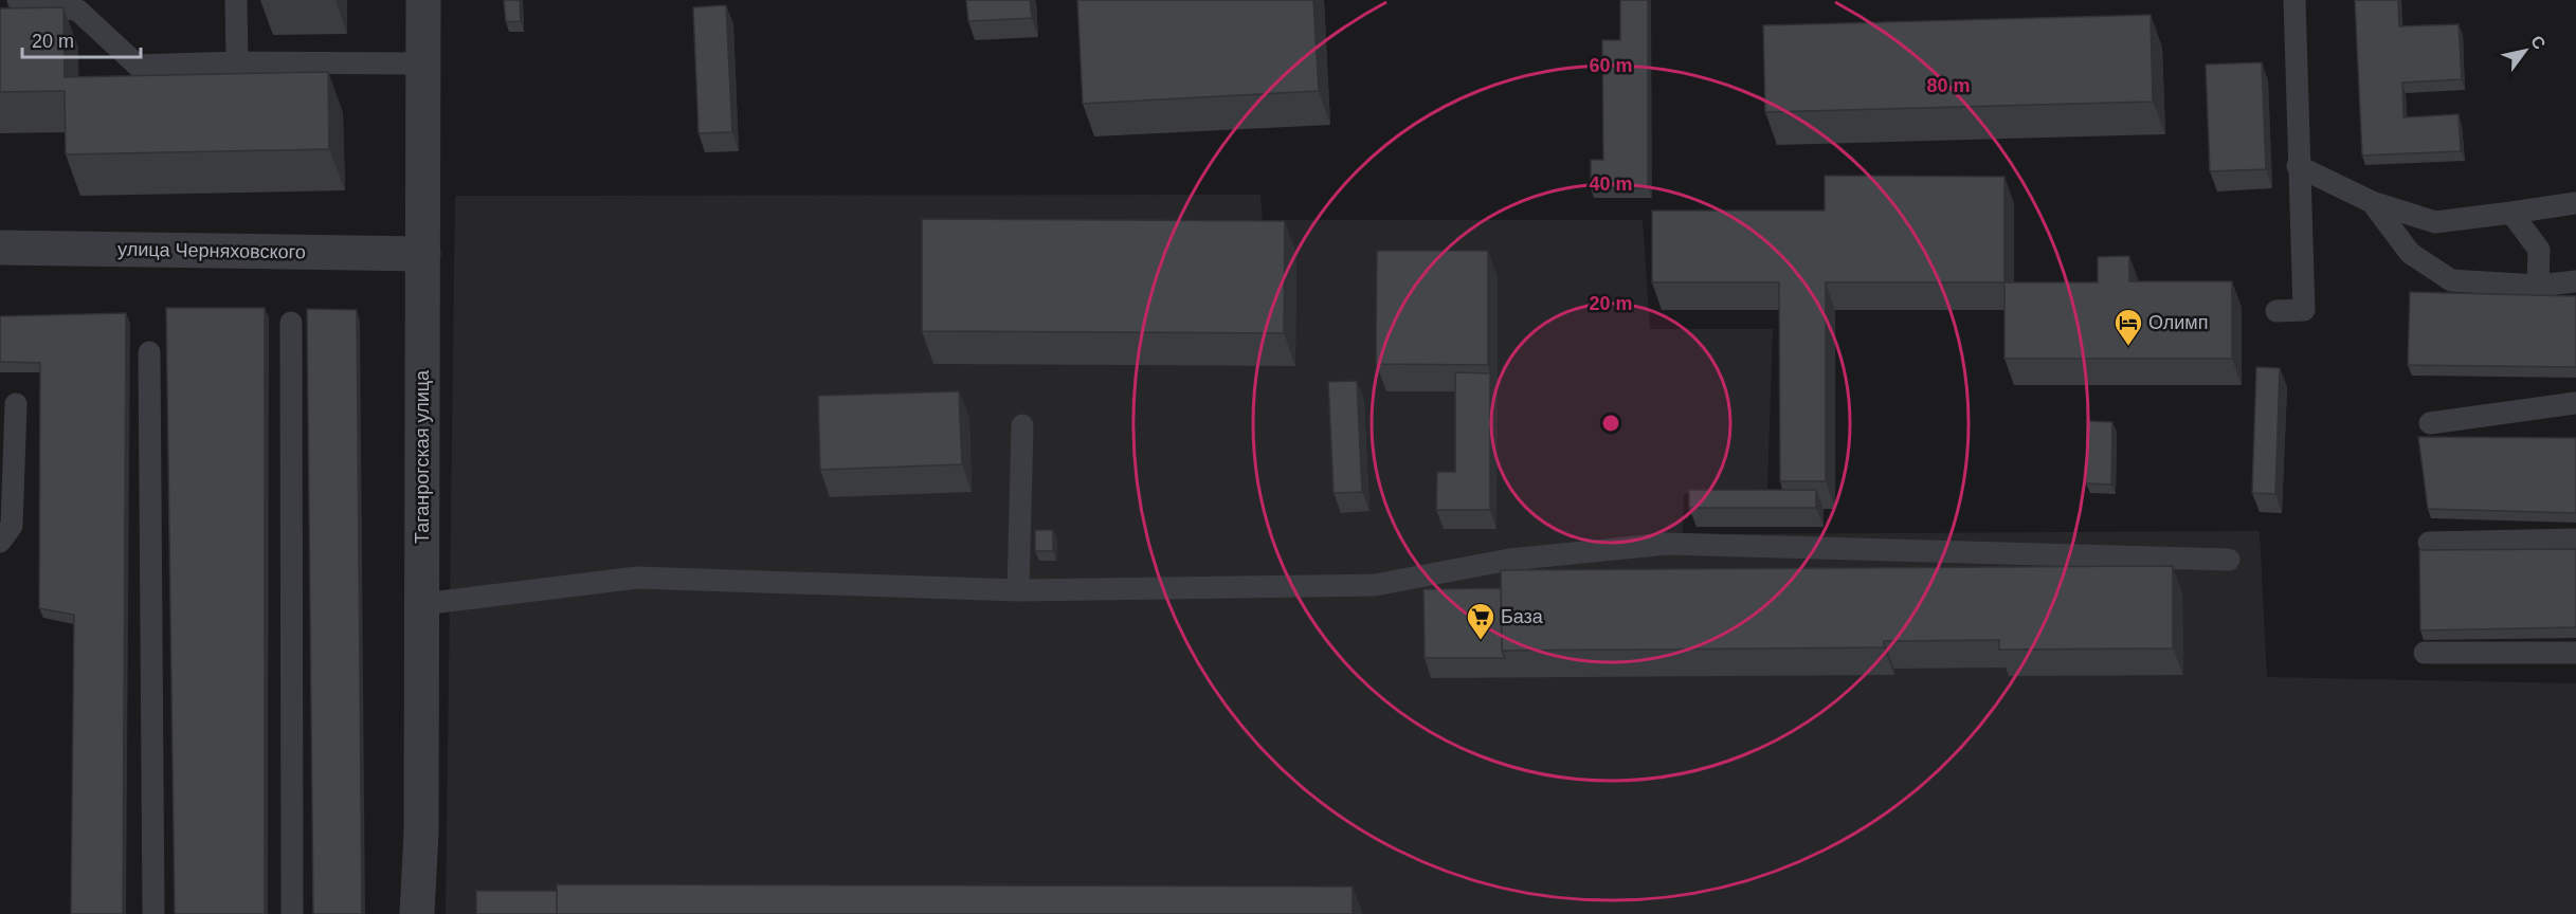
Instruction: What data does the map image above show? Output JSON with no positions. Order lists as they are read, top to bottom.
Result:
{
  "streets": {
    "street": ["улица Черняховского", "Таганрогская улица"]
  },
  "crossings": [
    ["улица Черняховского", "Таганрогская улица"]
  ],
  "places": {
    "hotel": ["Олимп"],
    "supermarket": ["База"]
  },
  "scale_bar": "20 m",
  "north": "top right",
  "rings": [
    "60 m",
    "80 m",
    "40 m",
    "20 m"
  ]
}
